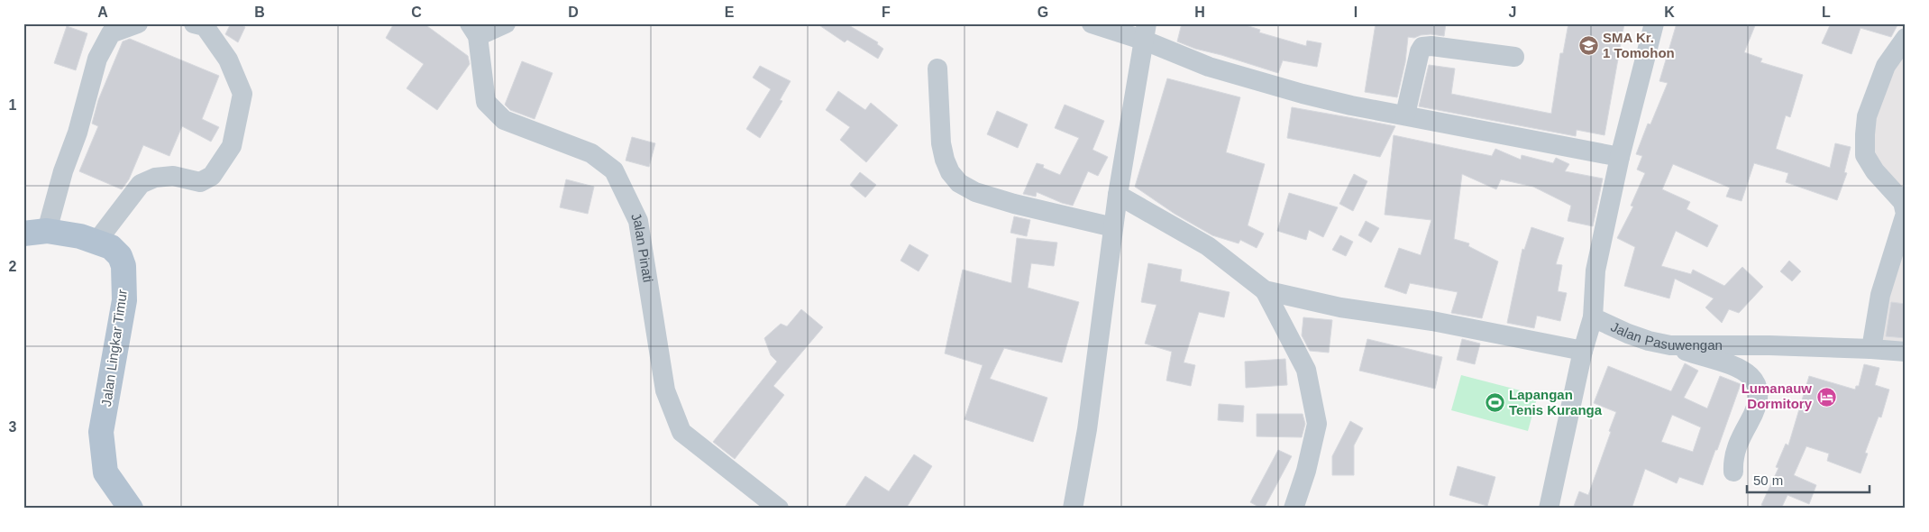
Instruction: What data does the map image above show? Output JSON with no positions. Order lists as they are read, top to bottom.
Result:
{
  "streets": {
    "main road": ["Jalan Lingkar Timur"],
    "street": ["Jalan Pinati", "Jalan Pasuwengan"]
  },
  "places": {
    "school or university": ["SMA Kr. 1 Tomohon"],
    "hotel": ["Lumanauw Dormitory"],
    "sports": ["Lapangan Tenis Kuranga"]
  },
  "scale_bar": "50 m",
  "grid": {
    "columns": [
      "A",
      "B",
      "C",
      "D",
      "E",
      "F",
      "G",
      "H",
      "I",
      "J",
      "K",
      "L"
    ],
    "rows": ["1", "2", "3"]
  }
}
